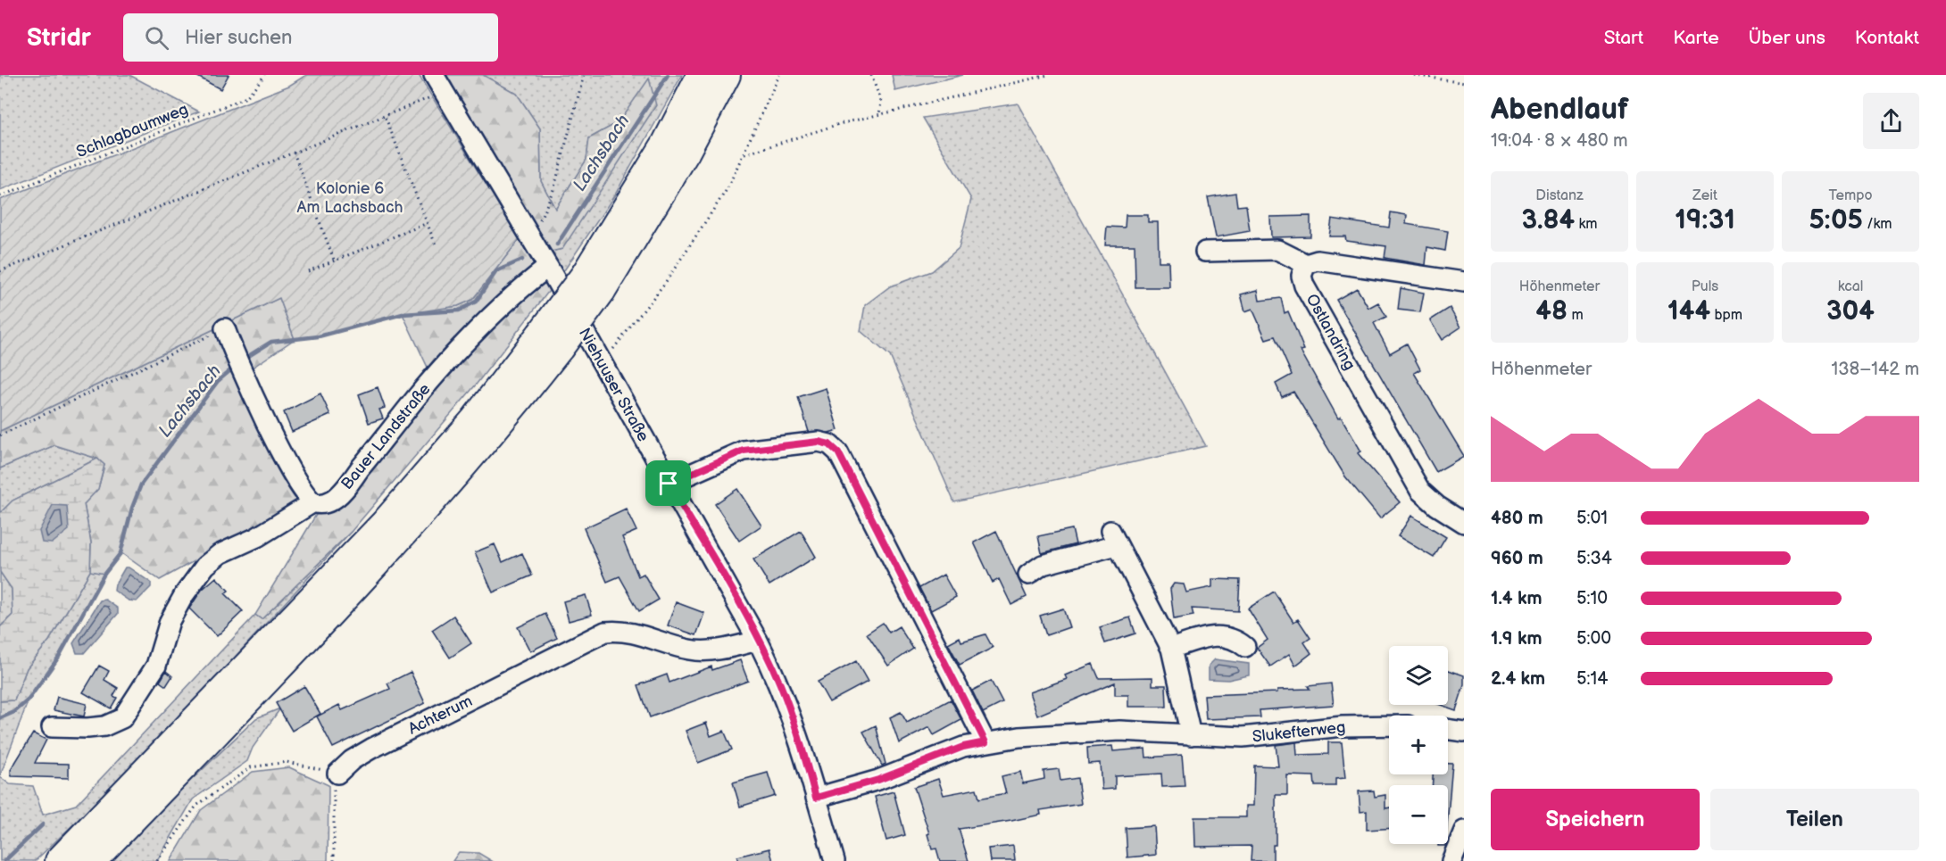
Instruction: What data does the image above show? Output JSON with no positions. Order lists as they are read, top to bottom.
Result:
{
  "streets": {
    "street": [
      "Ostlandring",
      "Niehuuser Straße",
      "Bauer Landstraße",
      "Achterum",
      "Slukefterweg"
    ],
    "path": ["Schlagbaumweg"]
  },
  "crossings": [
    ["Niehuuser Straße", "Bauer Landstraße"],
    ["Niehuuser Straße", "Achterum"],
    ["Niehuuser Straße", "Slukefterweg"]
  ],
  "water": ["Lachsbach"],
  "parks": ["Kolonie 6 Am Lachsbach"],
  "page": {
    "header": "Stridr",
    "search": "Hier suchen",
    "nav": [
      "Start",
      "Karte",
      "Über uns",
      "Kontakt"
    ],
    "heading": ["Abendlauf", "19:04 · 8 × 480 m"],
    "stats": [
      ["Distanz", "3.84 km"],
      ["Zeit", "19:31"],
      ["Tempo", "5:05 /km"],
      ["Höhenmeter", "48 m"],
      ["Puls", "144 bpm"],
      ["kcal", "304"]
    ],
    "chart": ["Höhenmeter", "138–142 m"],
    "list": [
      {
        "name": "480 m",
        "note": "5:01"
      },
      {
        "name": "960 m",
        "note": "5:34"
      },
      {
        "name": "1.4 km",
        "note": "5:10"
      },
      {
        "name": "1.9 km",
        "note": "5:00"
      },
      {
        "name": "2.4 km",
        "note": "5:14"
      }
    ],
    "map_buttons": ["+", "−"],
    "buttons": ["Speichern", "Teilen"]
  }
}
